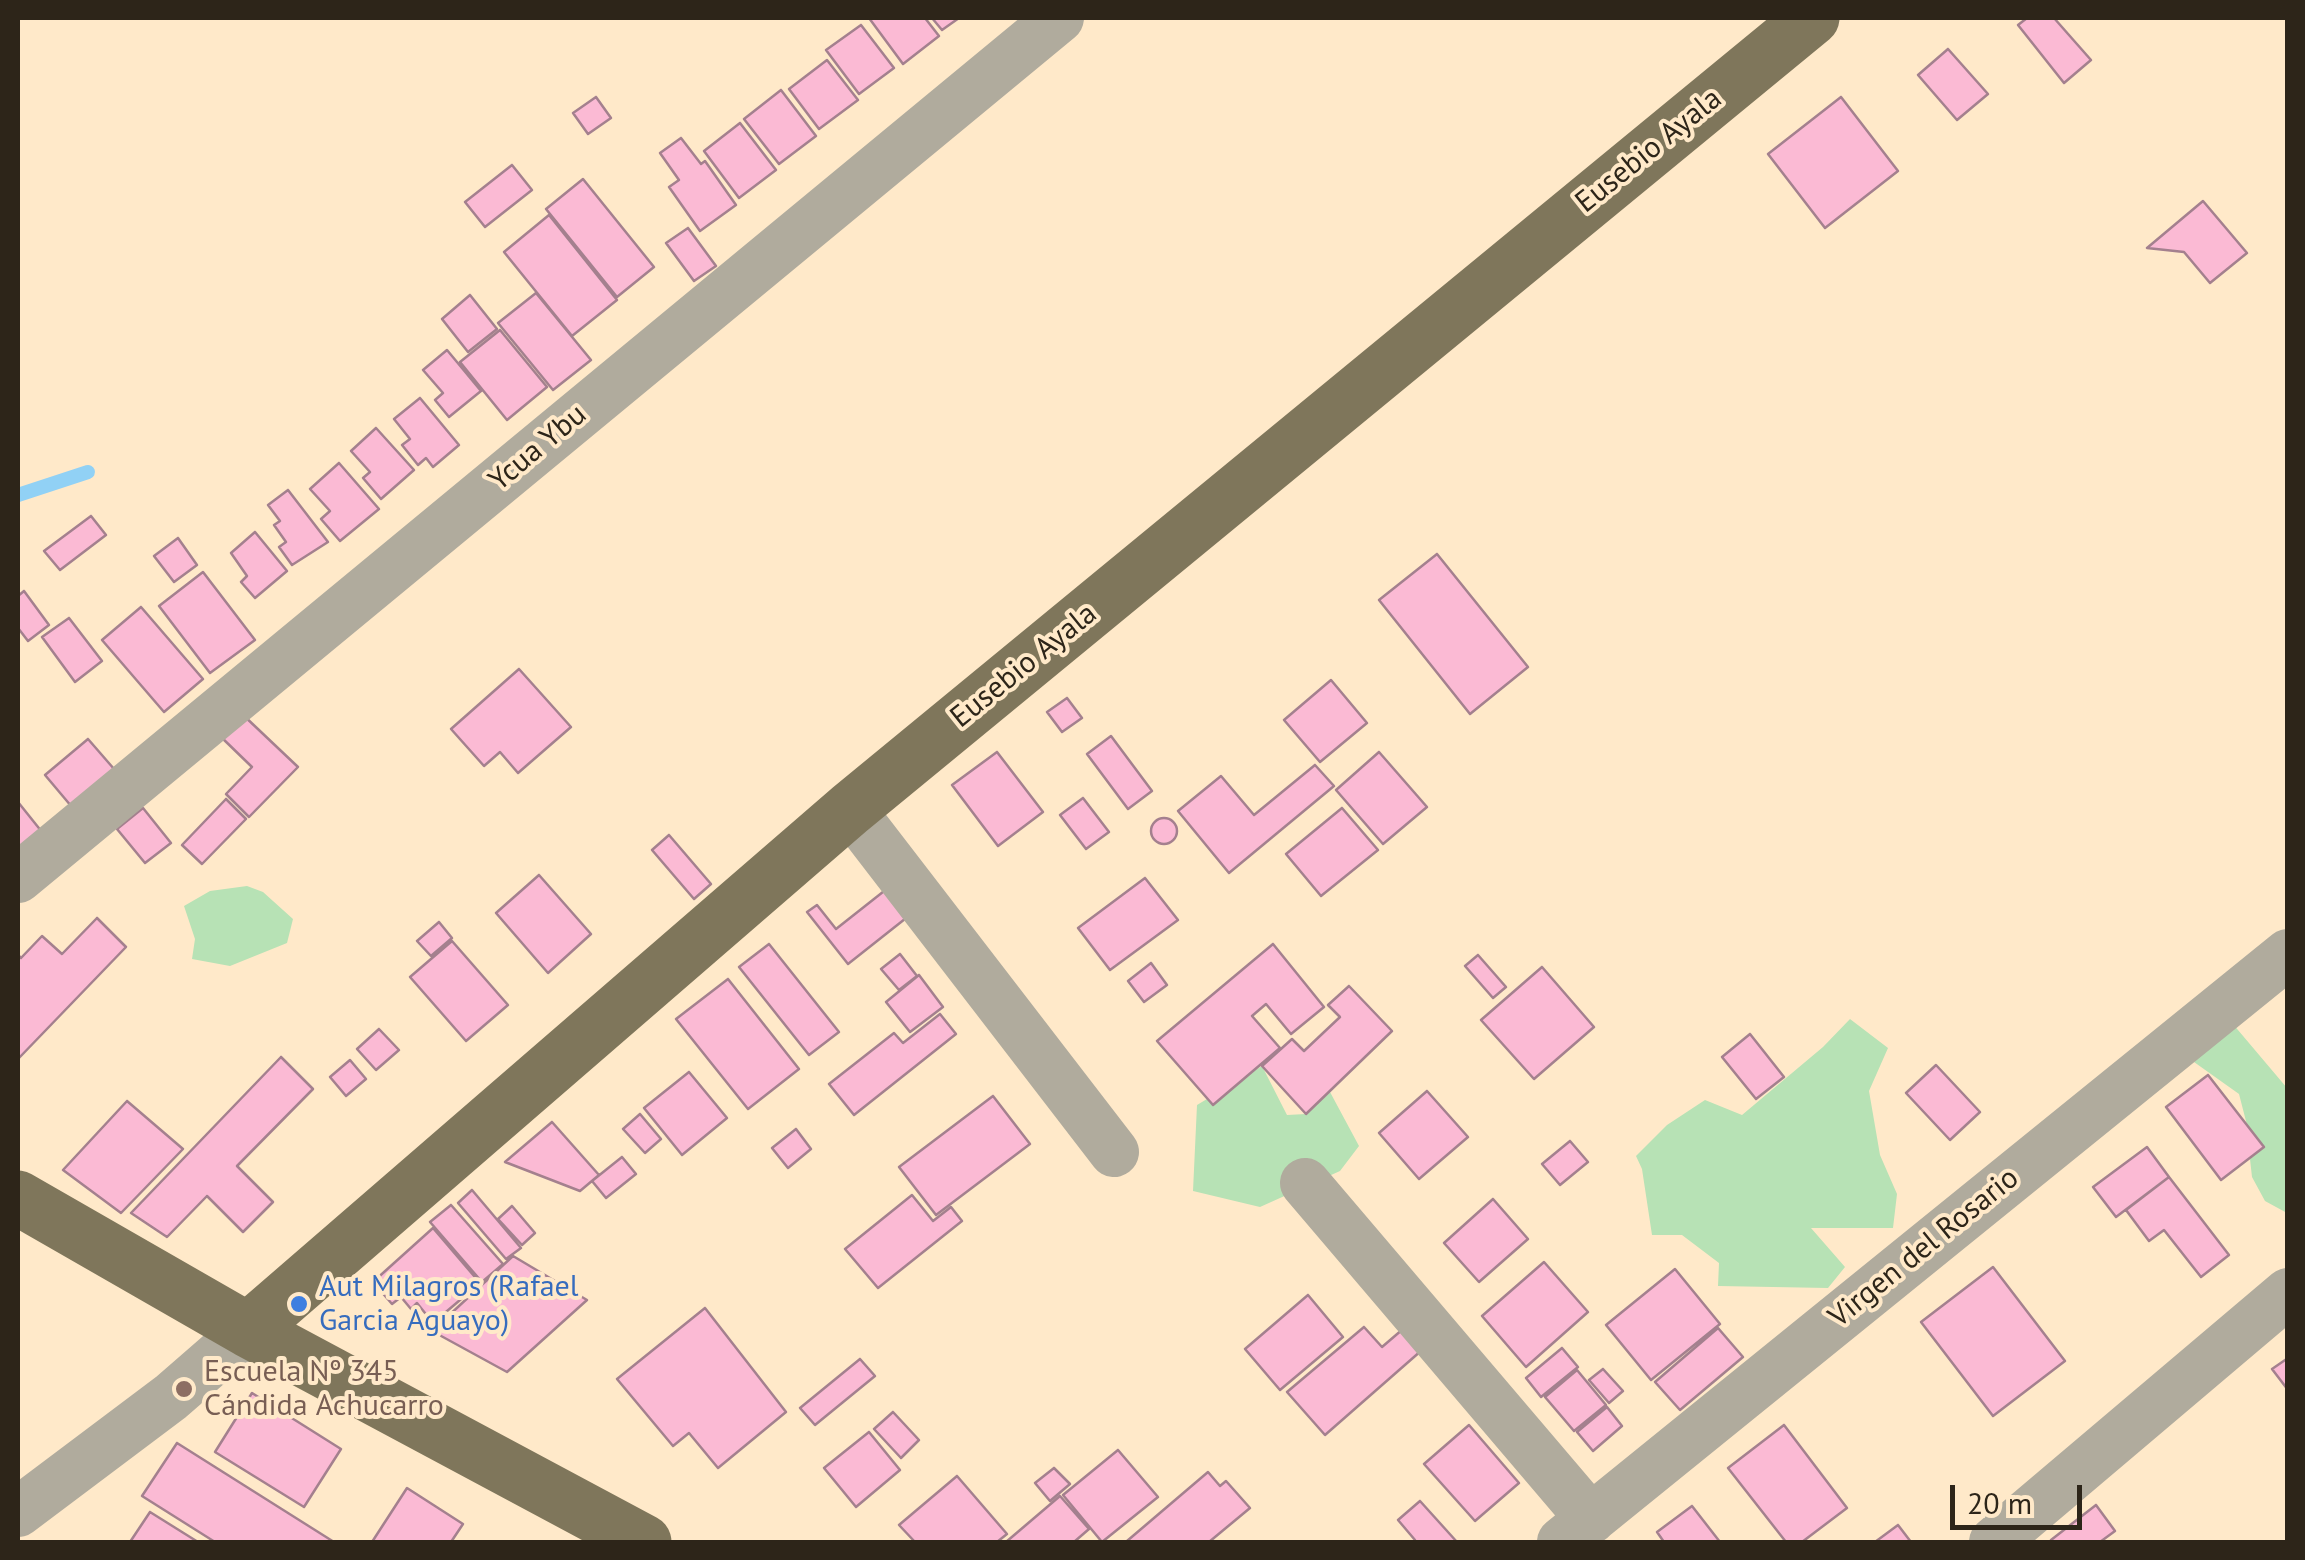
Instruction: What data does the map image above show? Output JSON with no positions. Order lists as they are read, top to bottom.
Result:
{
  "streets": {
    "main road": ["Eusebio Ayala"],
    "street": ["Ycua Ybu", "Virgen del Rosario"]
  },
  "places": ["Aut Milagros (Rafael Garcia Aguayo)", "Escuela Nº 345 Cándida Achucarro"],
  "scale_bar": "20 m"
}
